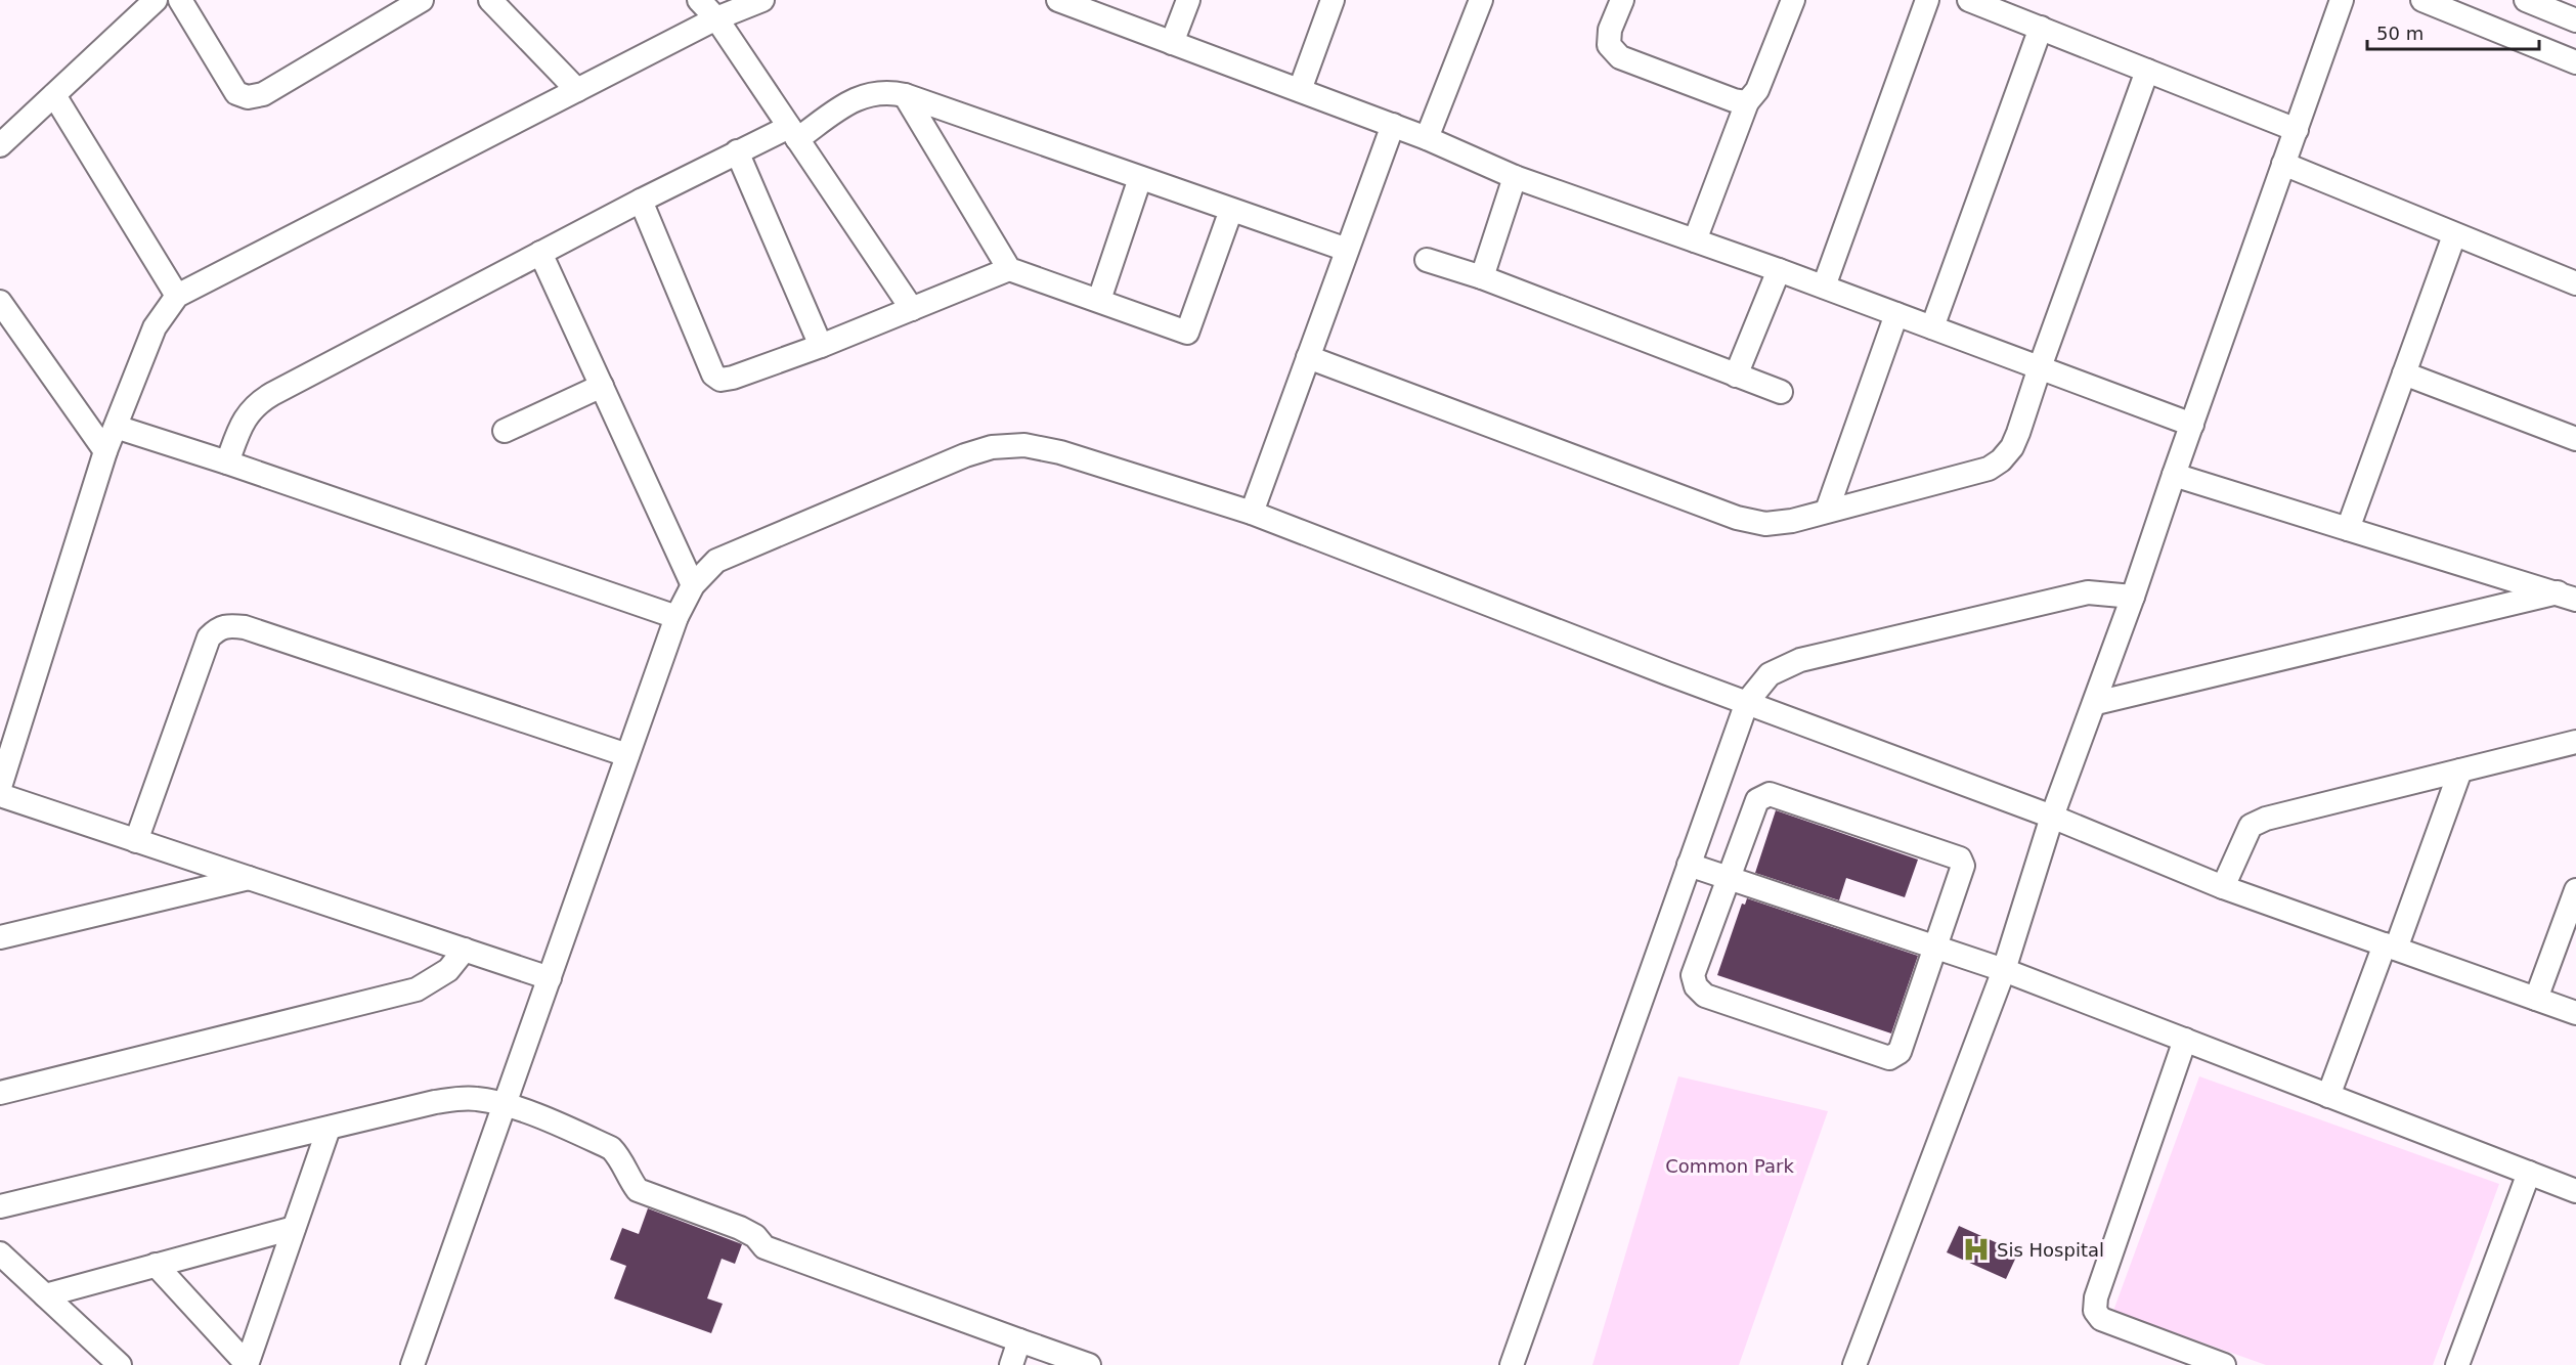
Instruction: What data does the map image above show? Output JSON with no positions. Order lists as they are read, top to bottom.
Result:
{
  "parks": ["Common Park"],
  "places": {
    "hospital": ["Sis Hospital"]
  },
  "scale_bar": "50 m"
}
